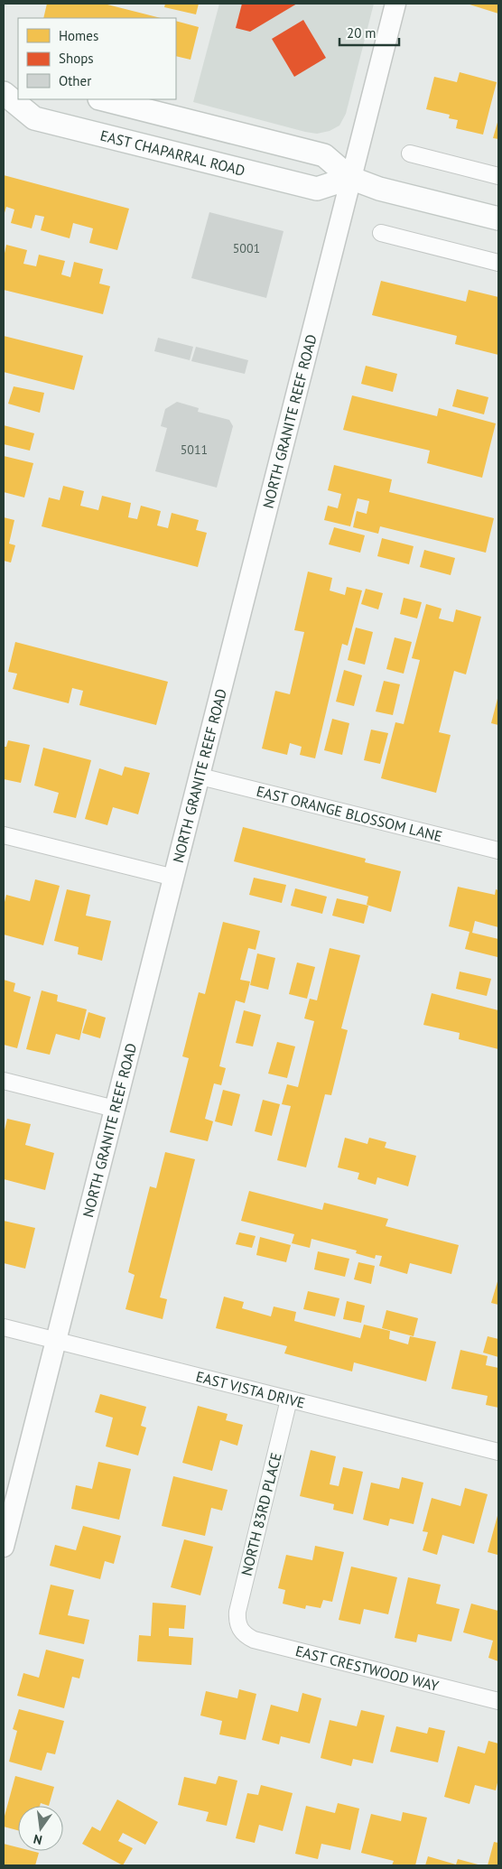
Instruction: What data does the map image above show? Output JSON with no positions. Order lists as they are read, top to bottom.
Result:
{
  "streets": {
    "main road": ["EAST CHAPARRAL ROAD"],
    "street": [
      "NORTH GRANITE REEF ROAD",
      "EAST ORANGE BLOSSOM LANE",
      "EAST VISTA DRIVE",
      "NORTH 83RD PLACE",
      "EAST CRESTWOOD WAY"
    ]
  },
  "crossings": [
    ["EAST CHAPARRAL ROAD", "NORTH GRANITE REEF ROAD"],
    ["NORTH GRANITE REEF ROAD", "EAST ORANGE BLOSSOM LANE"],
    ["NORTH GRANITE REEF ROAD", "EAST VISTA DRIVE"],
    ["EAST VISTA DRIVE", "NORTH 83RD PLACE"],
    ["NORTH 83RD PLACE", "EAST CRESTWOOD WAY"]
  ],
  "house_numbers": ["5001", "5011"],
  "legend": ["Homes", "Shops", "Other"],
  "scale_bar": "20 m",
  "north": "bottom"
}
